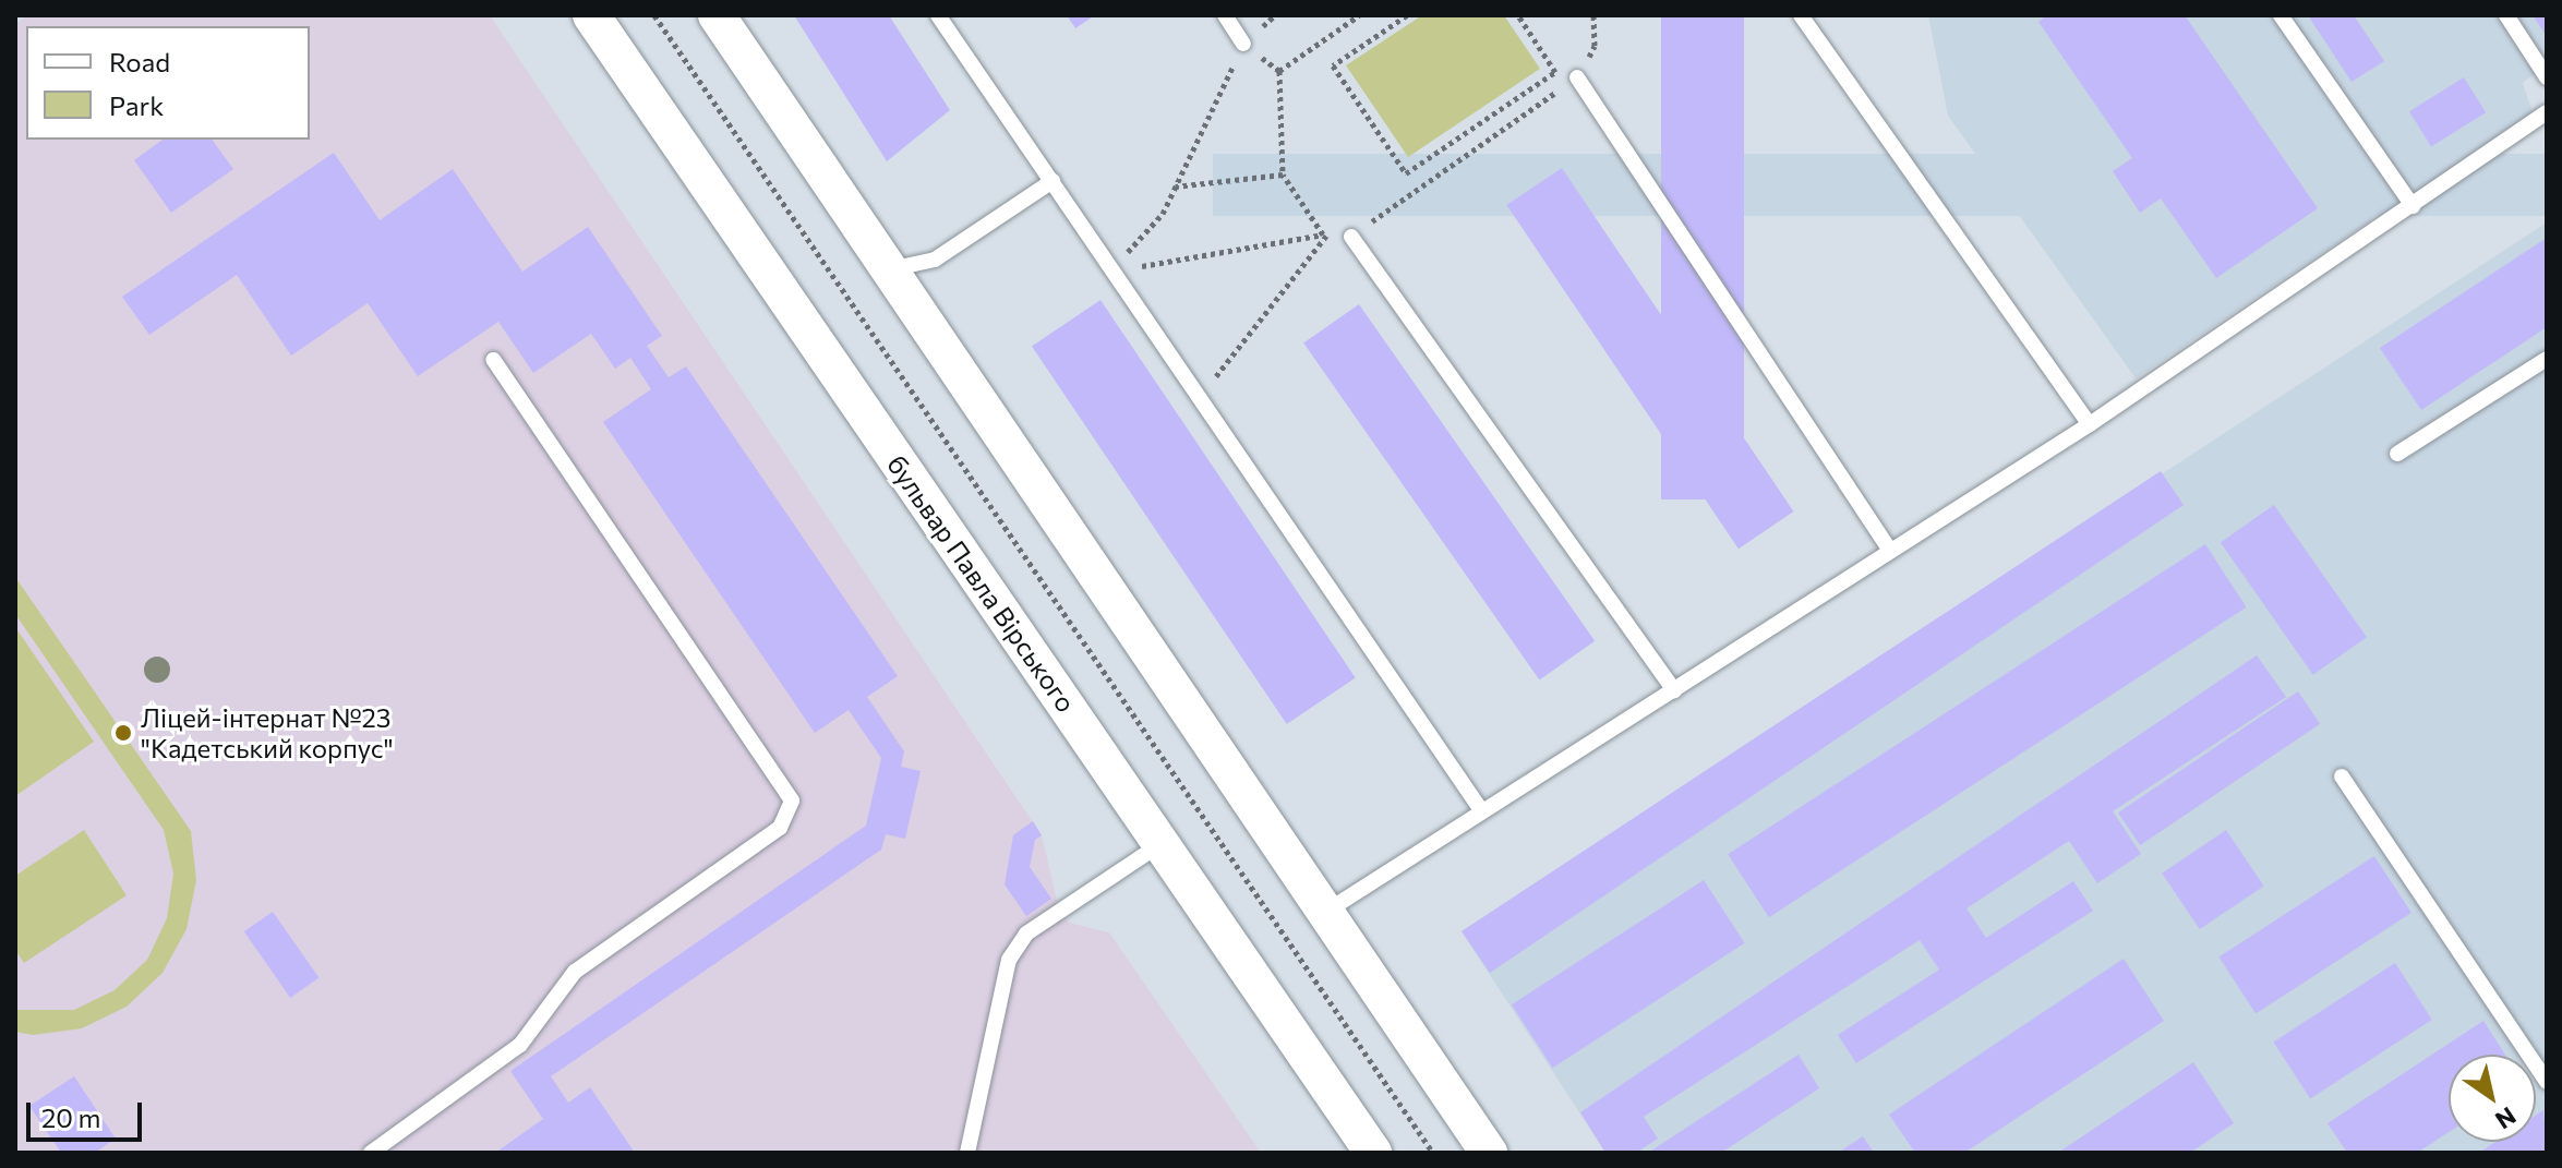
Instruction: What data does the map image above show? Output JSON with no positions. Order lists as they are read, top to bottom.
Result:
{
  "streets": {
    "street": ["бульвар Павла Вірського"]
  },
  "places": ["Ліцей-інтернат №23 \"Кадетський корпус\""],
  "legend": ["Road", "Park"],
  "scale_bar": "20 m",
  "north": "bottom right"
}
